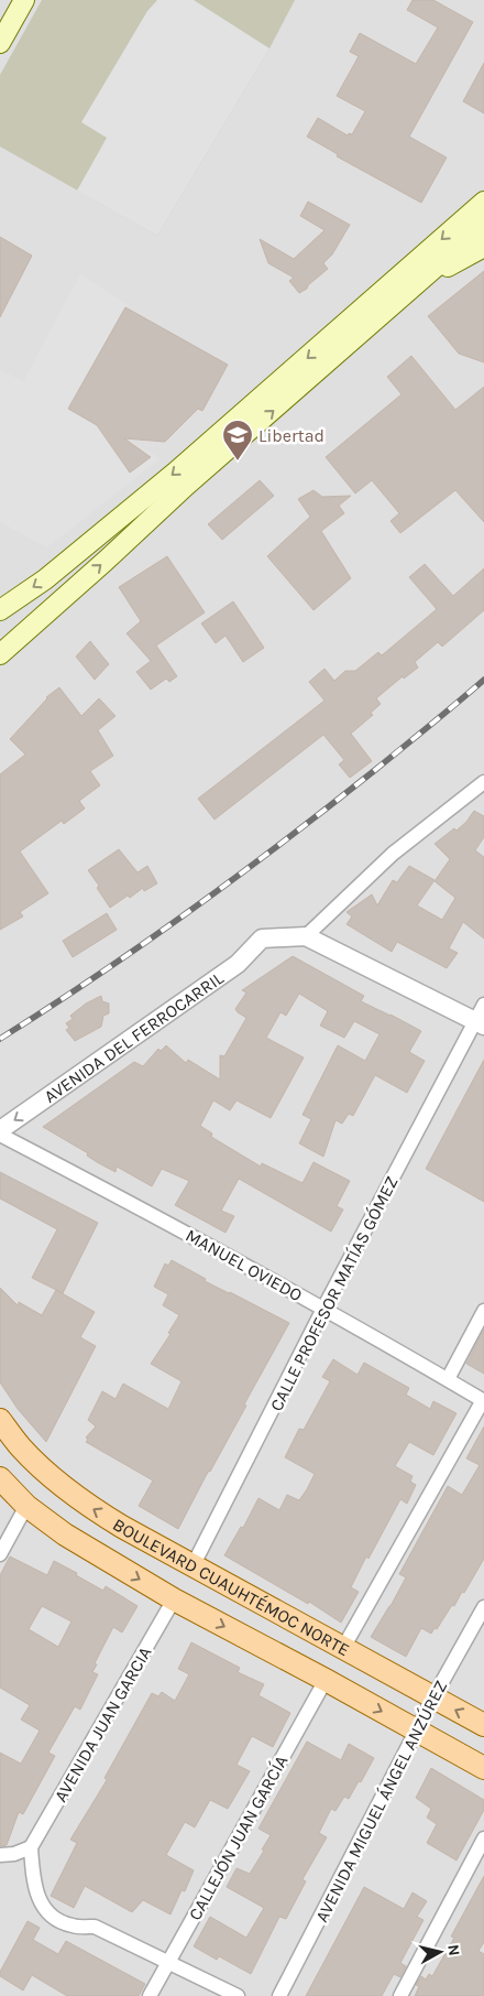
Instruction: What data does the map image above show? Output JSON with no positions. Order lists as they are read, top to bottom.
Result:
{
  "streets": {
    "main road": ["BOULEVARD CUAUHTÉMOC NORTE"],
    "street": [
      "AVENIDA DEL FERROCARRIL",
      "MANUEL OVIEDO",
      "CALLE PROFESOR MATÍAS GÓMEZ",
      "AVENIDA JUAN GARCIA",
      "AVENIDA MIGUEL ÁNGEL ANZÚREZ",
      "CALLEJÓN JUAN GARCÍA"
    ]
  },
  "crossings": [
    ["MANUEL OVIEDO", "CALLE PROFESOR MATÍAS GÓMEZ"],
    ["CALLE PROFESOR MATÍAS GÓMEZ", "BOULEVARD CUAUHTÉMOC NORTE"],
    ["BOULEVARD CUAUHTÉMOC NORTE", "AVENIDA JUAN GARCIA"],
    ["BOULEVARD CUAUHTÉMOC NORTE", "AVENIDA MIGUEL ÁNGEL ANZÚREZ"],
    ["BOULEVARD CUAUHTÉMOC NORTE", "CALLEJÓN JUAN GARCÍA"]
  ],
  "one_way": ["AVENIDA DEL FERROCARRIL"],
  "places": {
    "school or university": ["Libertad"]
  },
  "north": "right"
}
